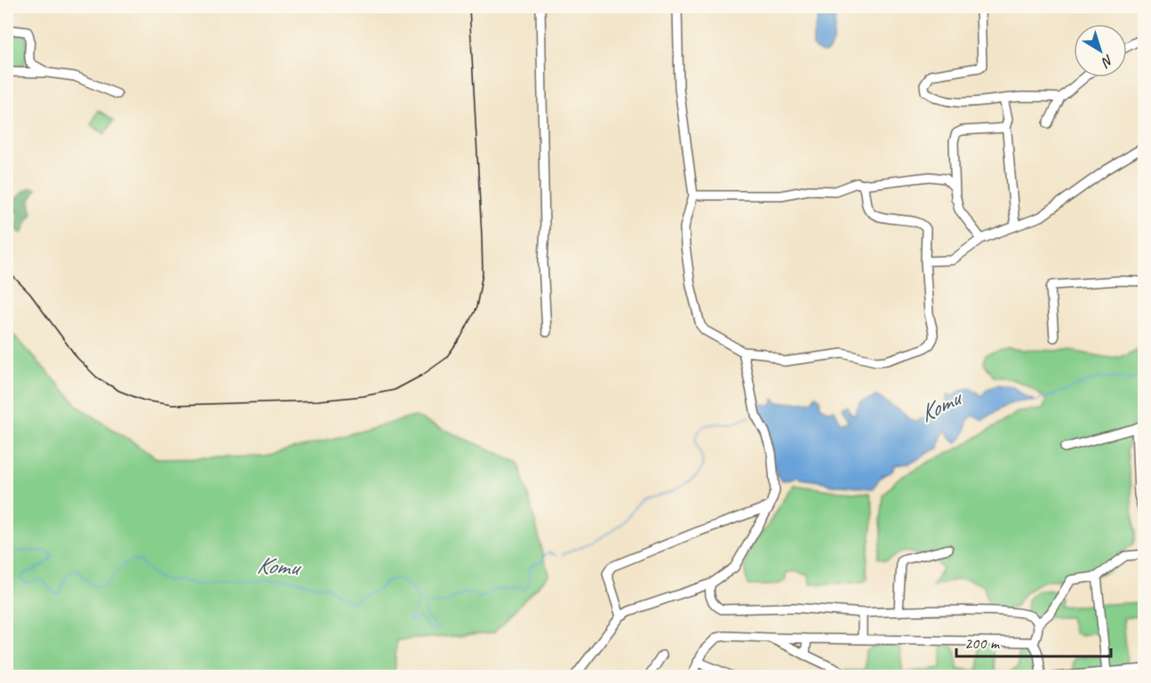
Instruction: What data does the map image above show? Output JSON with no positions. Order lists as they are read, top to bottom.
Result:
{
  "water": ["Komu"],
  "scale_bar": "200 m",
  "north": "bottom right"
}
